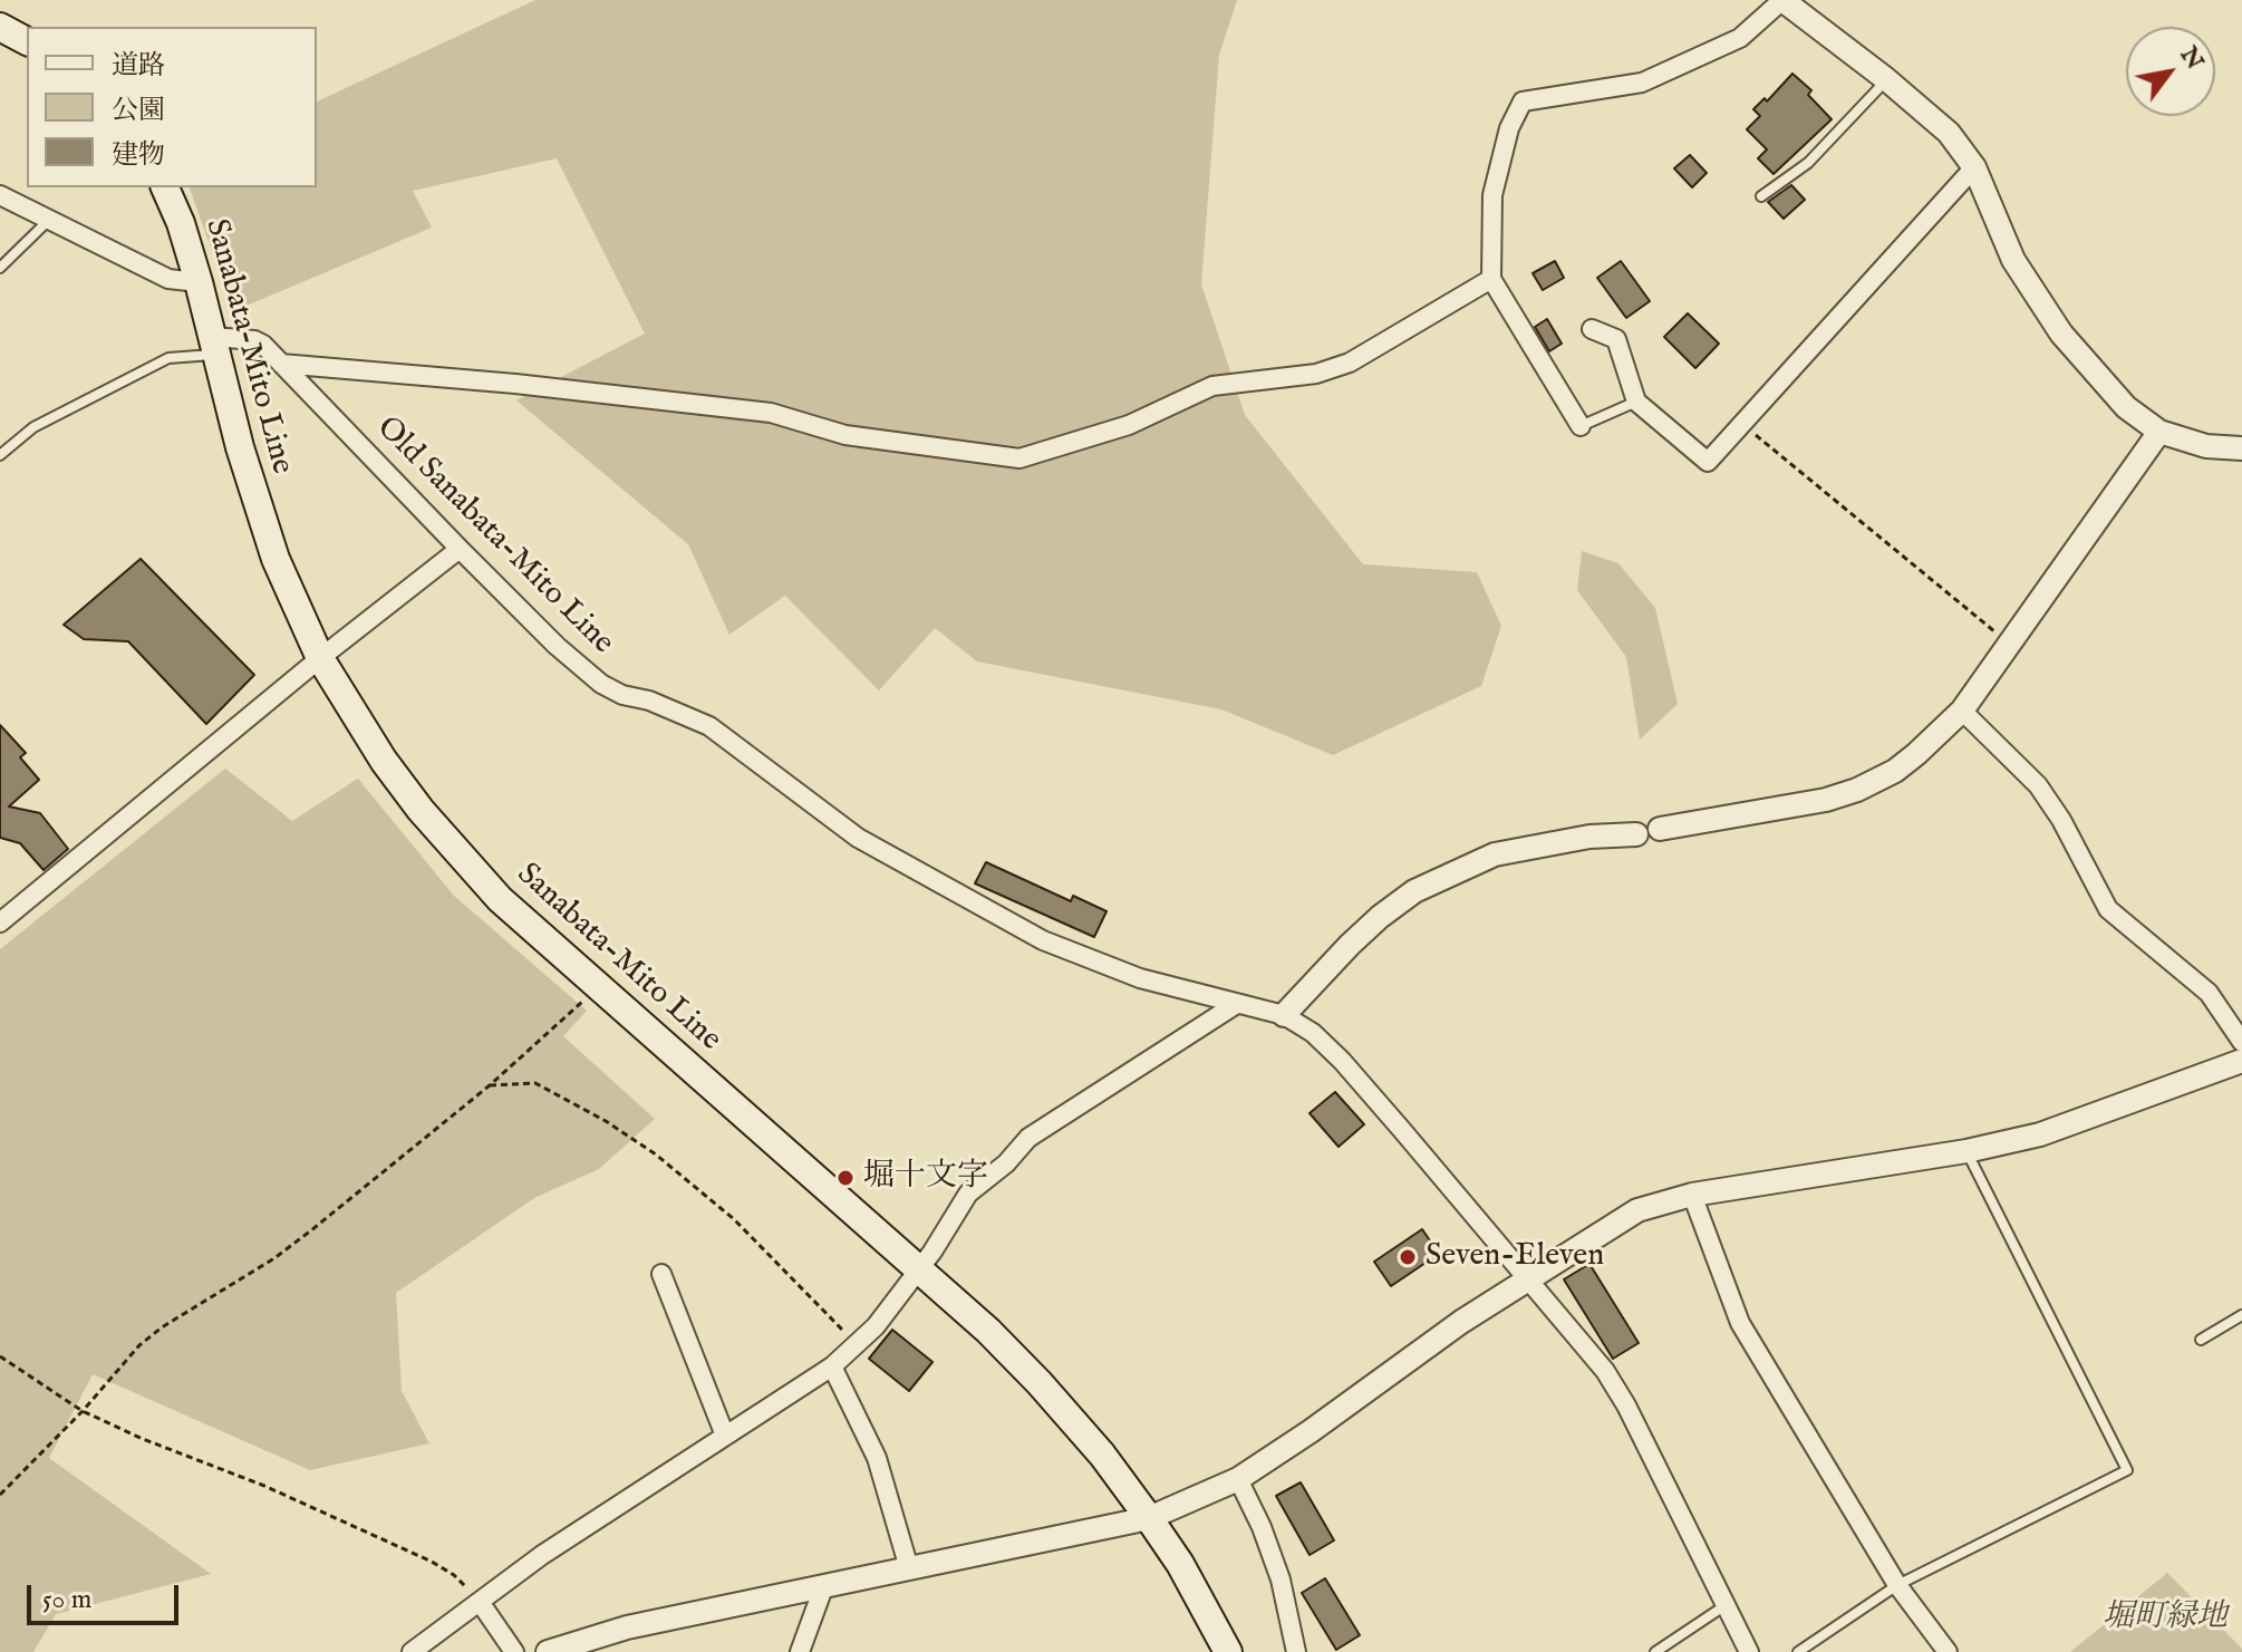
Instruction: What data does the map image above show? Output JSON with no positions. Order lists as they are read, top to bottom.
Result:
{
  "streets": {
    "main road": ["Sanabata-Mito Line"],
    "street": ["Old Sanabata-Mito Line"]
  },
  "crossings": [
    ["Sanabata-Mito Line", "Old Sanabata-Mito Line"]
  ],
  "parks": ["堀町緑地"],
  "places": ["堀十文字", "Seven-Eleven"],
  "legend": ["道路", "公園", "建物"],
  "scale_bar": "50 m",
  "north": "top right"
}
